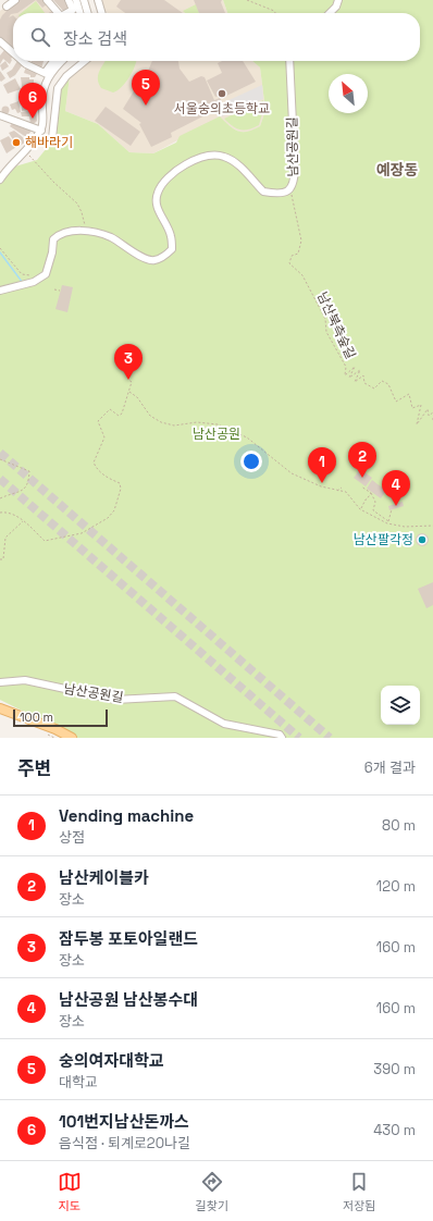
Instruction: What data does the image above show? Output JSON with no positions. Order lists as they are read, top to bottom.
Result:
{
  "streets": {
    "street": ["남산공원길"],
    "path": ["남산북측숲길"]
  },
  "crossings": [
    ["남산공원길", "남산북측숲길"]
  ],
  "districts": ["예장동"],
  "parks": ["남산공원"],
  "places": ["서울숭의초등학교", "해바라기", "남산팔각정"],
  "scale_bar": "100 m",
  "north": "top left",
  "page": {
    "search": "장소 검색",
    "pins": [
      "5",
      "6",
      "3",
      "2",
      "1",
      "4"
    ],
    "scale": "100 m",
    "heading": ["주변", "6개 결과"],
    "list": [
      {
        "mark": "1",
        "name": "Vending machine",
        "note": "상점",
        "value": "80 m"
      },
      {
        "mark": "2",
        "name": "남산케이블카",
        "note": "장소",
        "value": "120 m"
      },
      {
        "mark": "3",
        "name": "잠두봉 포토아일랜드",
        "note": "장소",
        "value": "160 m"
      },
      {
        "mark": "4",
        "name": "남산공원 남산봉수대",
        "note": "장소",
        "value": "160 m"
      },
      {
        "mark": "5",
        "name": "숭의여자대학교",
        "note": "대학교",
        "value": "390 m"
      },
      {
        "mark": "6",
        "name": "101번지남산돈까스",
        "note": "음식점 · 퇴계로20나길",
        "value": "430 m"
      }
    ],
    "nav": ["지도", "길찾기", "저장됨"]
  }
}
